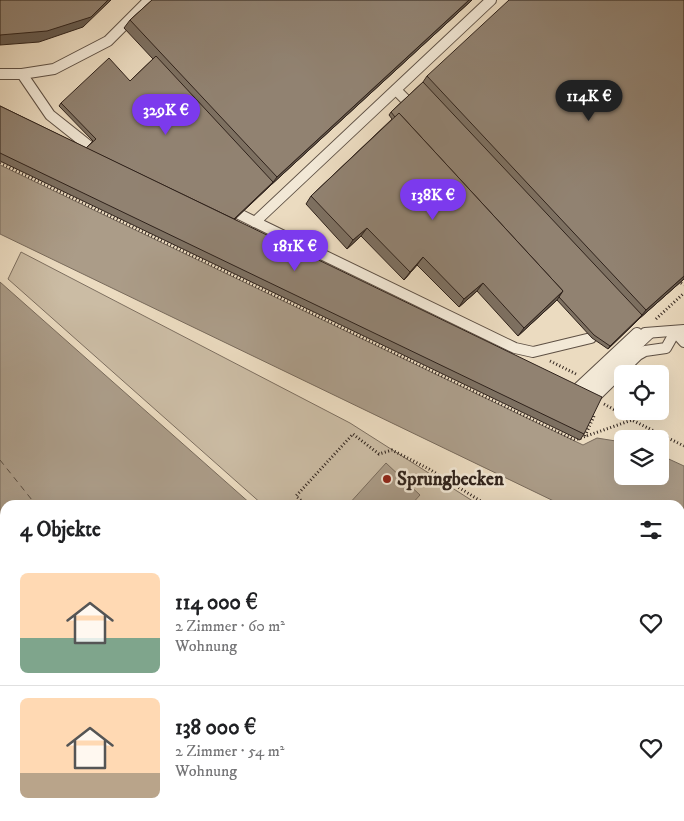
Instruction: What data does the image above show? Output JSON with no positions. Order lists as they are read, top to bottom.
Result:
{
  "places": ["Sprungbecken"],
  "page": {
    "price": [
      "114K €",
      "329K €",
      "138K €",
      "181K €"
    ],
    "heading": "4 Objekte",
    "list": [
      {
        "name": "114 000 €",
        "note": "2 Zimmer · 60 m² · Wohnung"
      },
      {
        "name": "138 000 €",
        "note": "2 Zimmer · 54 m² · Wohnung"
      }
    ]
  }
}
